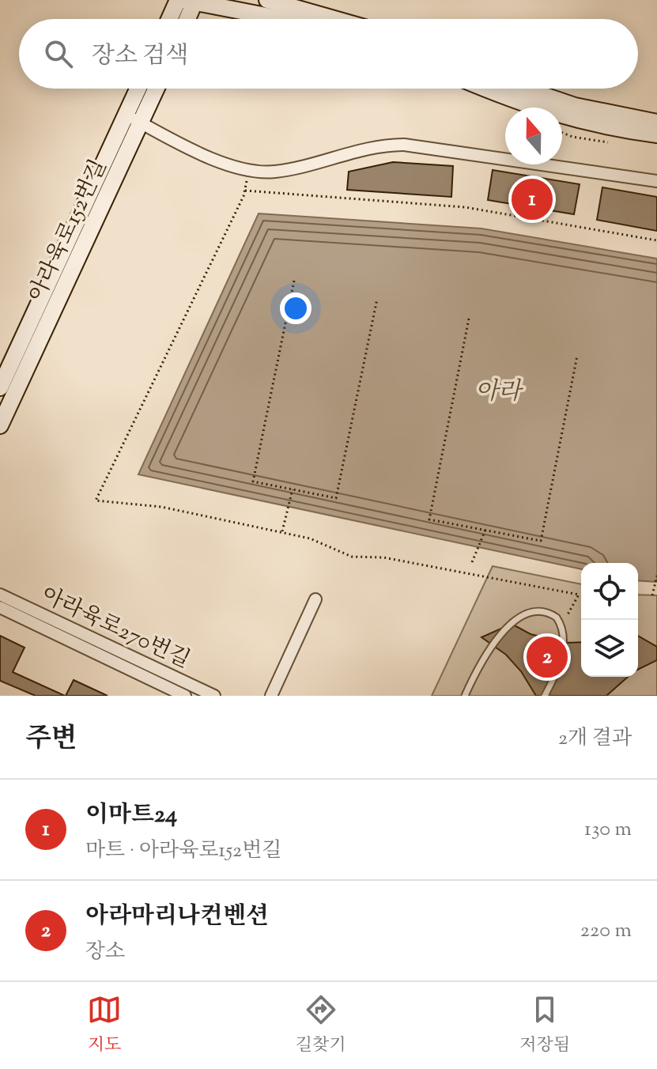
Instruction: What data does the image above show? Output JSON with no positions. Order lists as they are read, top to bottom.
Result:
{
  "streets": {
    "street": ["아라육로152번길", "아라육로270번길"]
  },
  "water": ["아라"],
  "north": "top",
  "page": {
    "search": "장소 검색",
    "pins": ["1", "2"],
    "heading": ["주변", "2개 결과"],
    "list": [
      {
        "mark": "1",
        "name": "이마트24",
        "note": "마트 · 아라육로152번길",
        "value": "130 m"
      },
      {
        "mark": "2",
        "name": "아라마리나컨벤션",
        "note": "장소",
        "value": "220 m"
      }
    ],
    "nav": ["지도", "길찾기", "저장됨"]
  }
}
